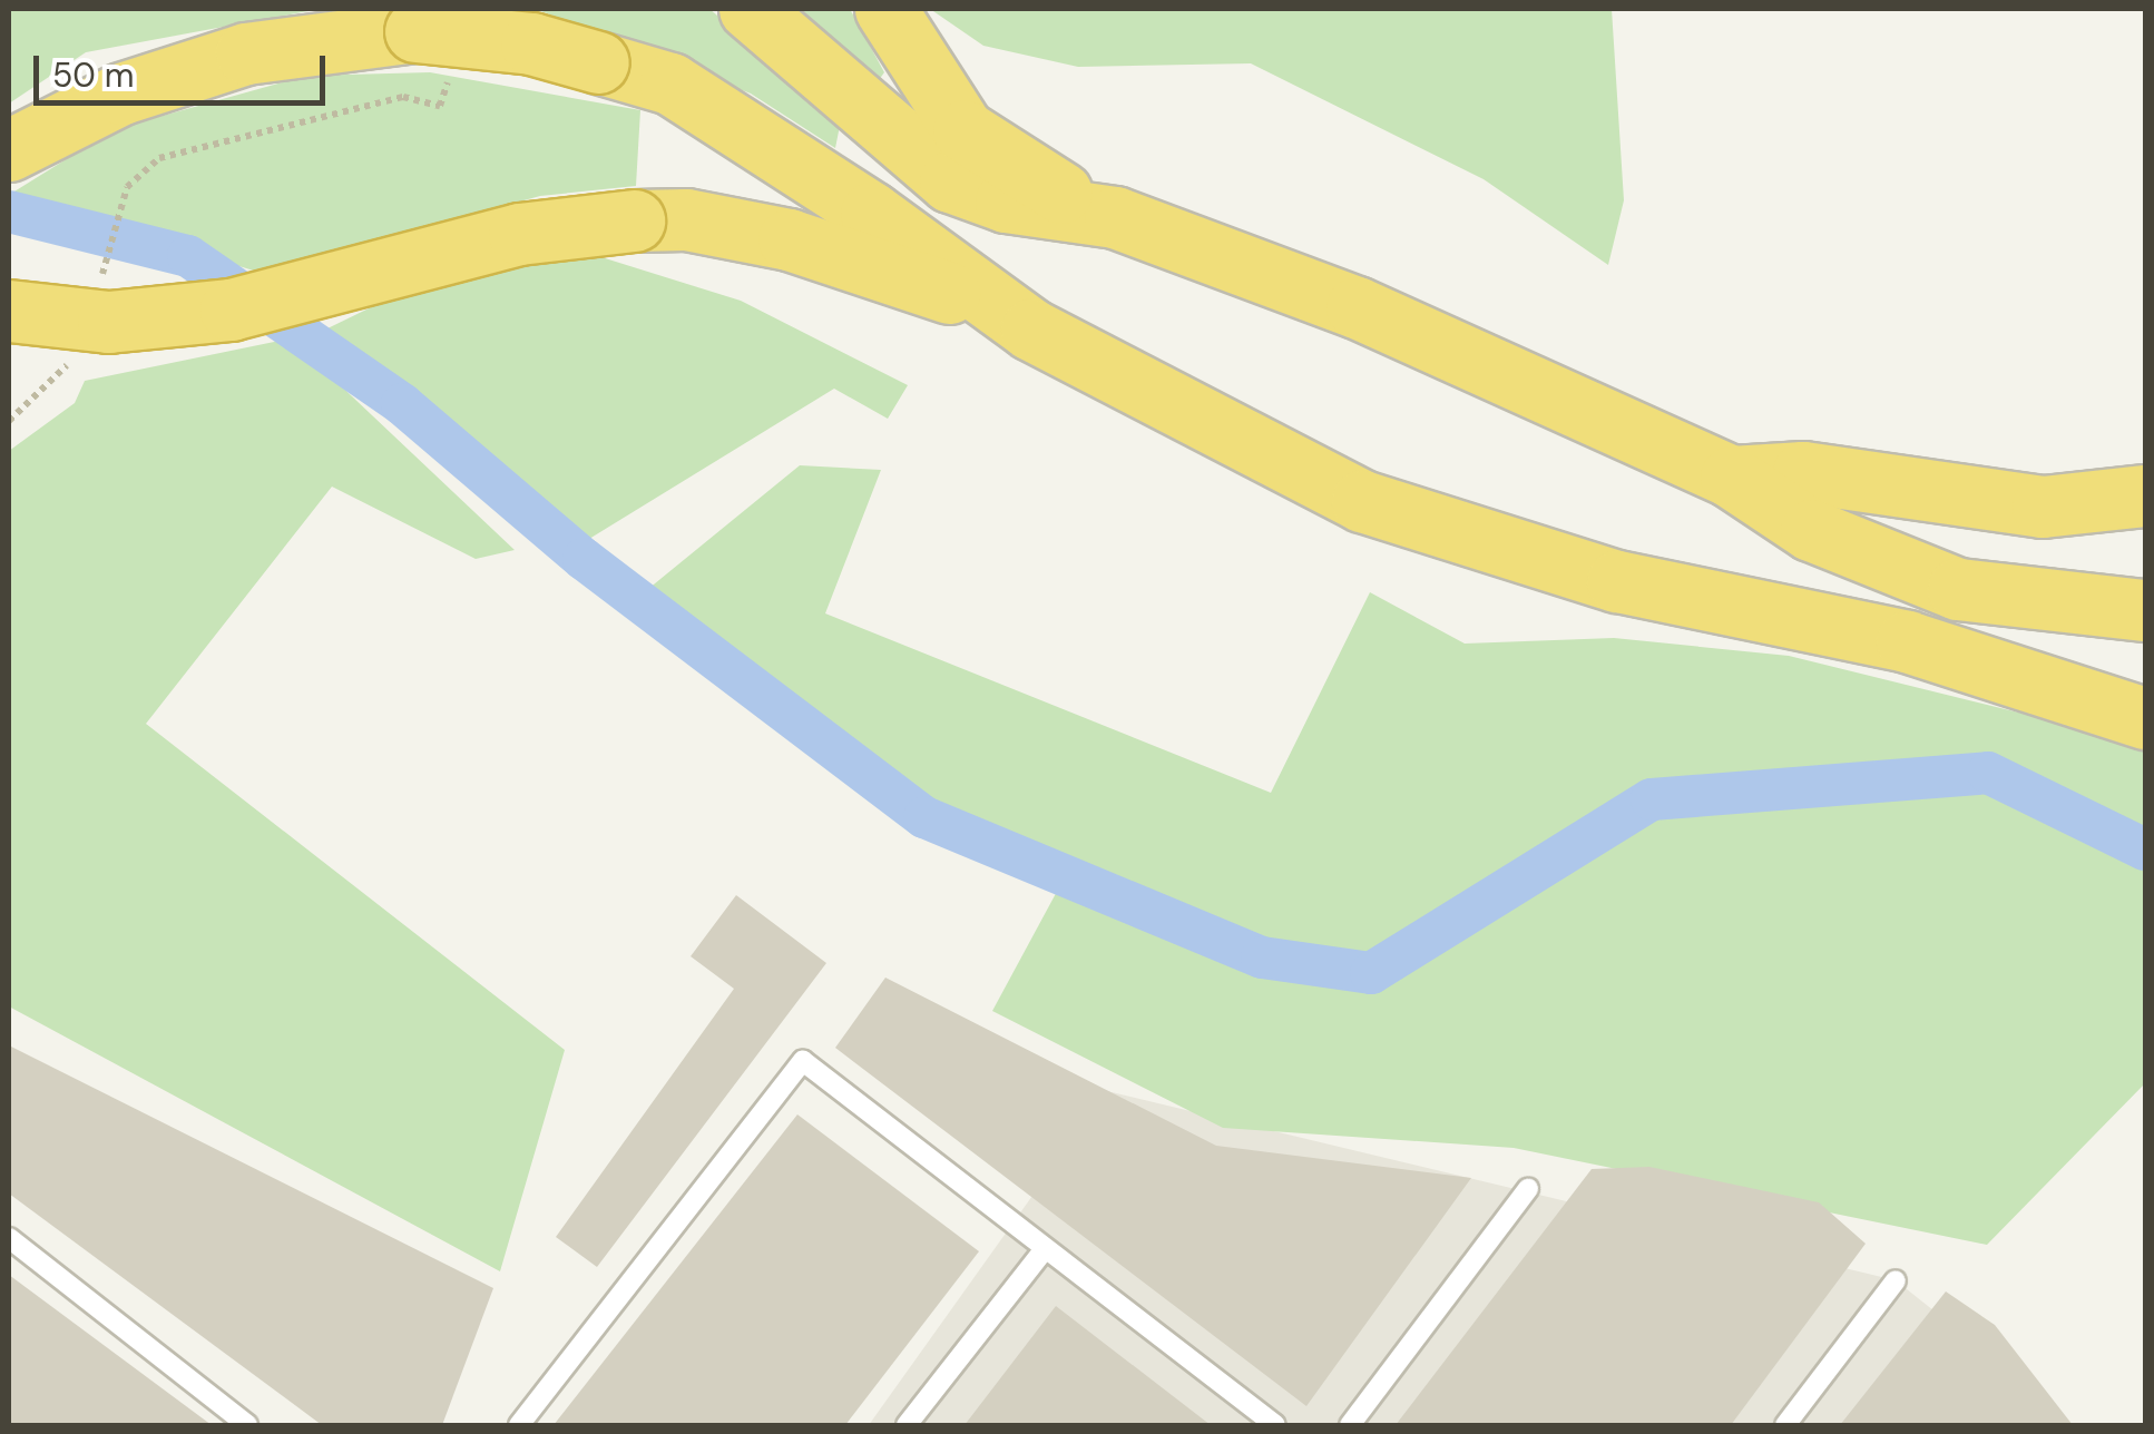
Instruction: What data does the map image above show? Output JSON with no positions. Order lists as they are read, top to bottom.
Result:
{
  "scale_bar": "50 m"
}
